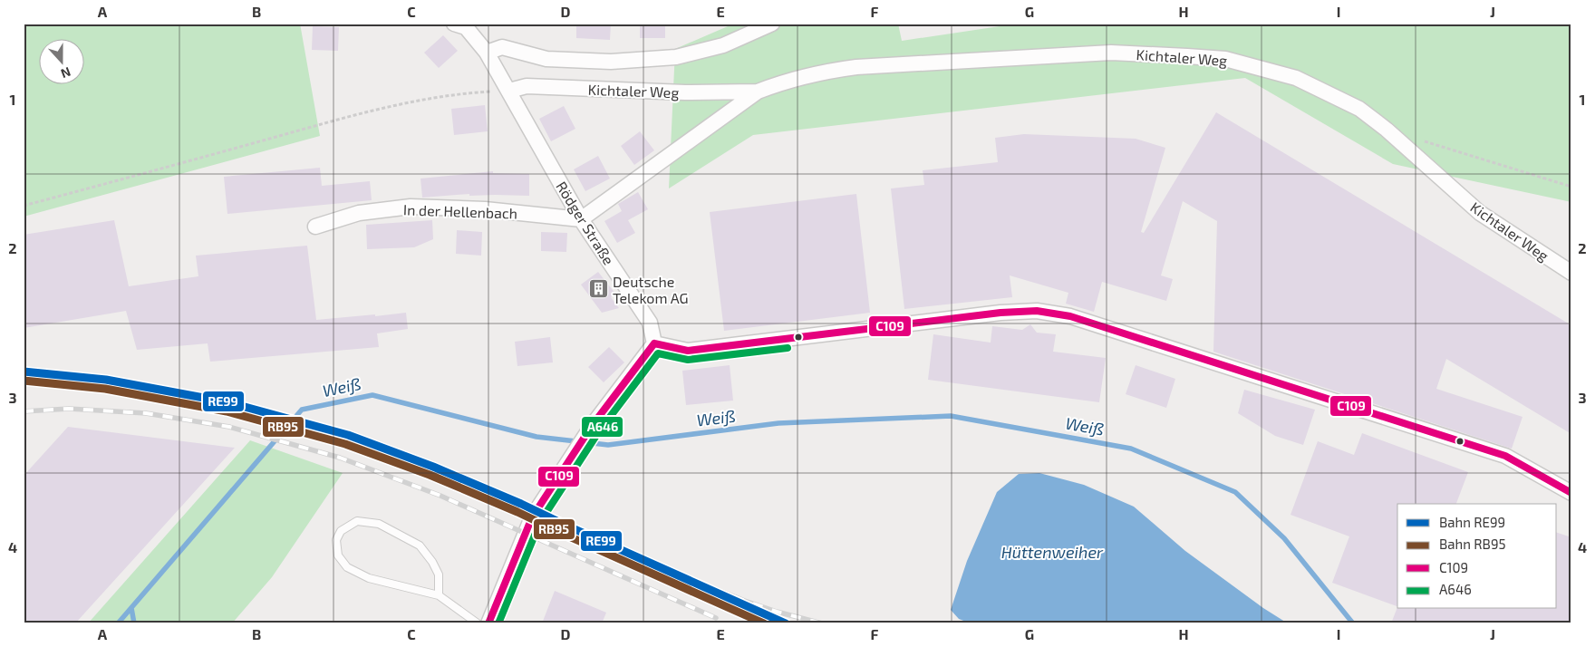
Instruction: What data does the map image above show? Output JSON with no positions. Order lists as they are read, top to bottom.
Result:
{
  "streets": {
    "street": ["Kichtaler Weg", "In der Hellenbach", "Rödger Straße"]
  },
  "crossings": [
    ["Kichtaler Weg", "In der Hellenbach"],
    ["Kichtaler Weg", "Rödger Straße"],
    ["In der Hellenbach", "Rödger Straße"]
  ],
  "water": ["Weiß", "Hüttenweiher"],
  "places": {
    "building": ["Deutsche Telekom AG"]
  },
  "lines": [
    "transit line C109",
    "transit line A646",
    "rail line RE99",
    "rail line RB95"
  ],
  "legend": [
    "Bahn RE99",
    "Bahn RB95",
    "C109",
    "A646"
  ],
  "north": "bottom",
  "grid": {
    "columns": [
      "A",
      "B",
      "C",
      "D",
      "E",
      "F",
      "G",
      "H",
      "I",
      "J"
    ],
    "rows": [
      "1",
      "2",
      "3",
      "4"
    ]
  }
}
